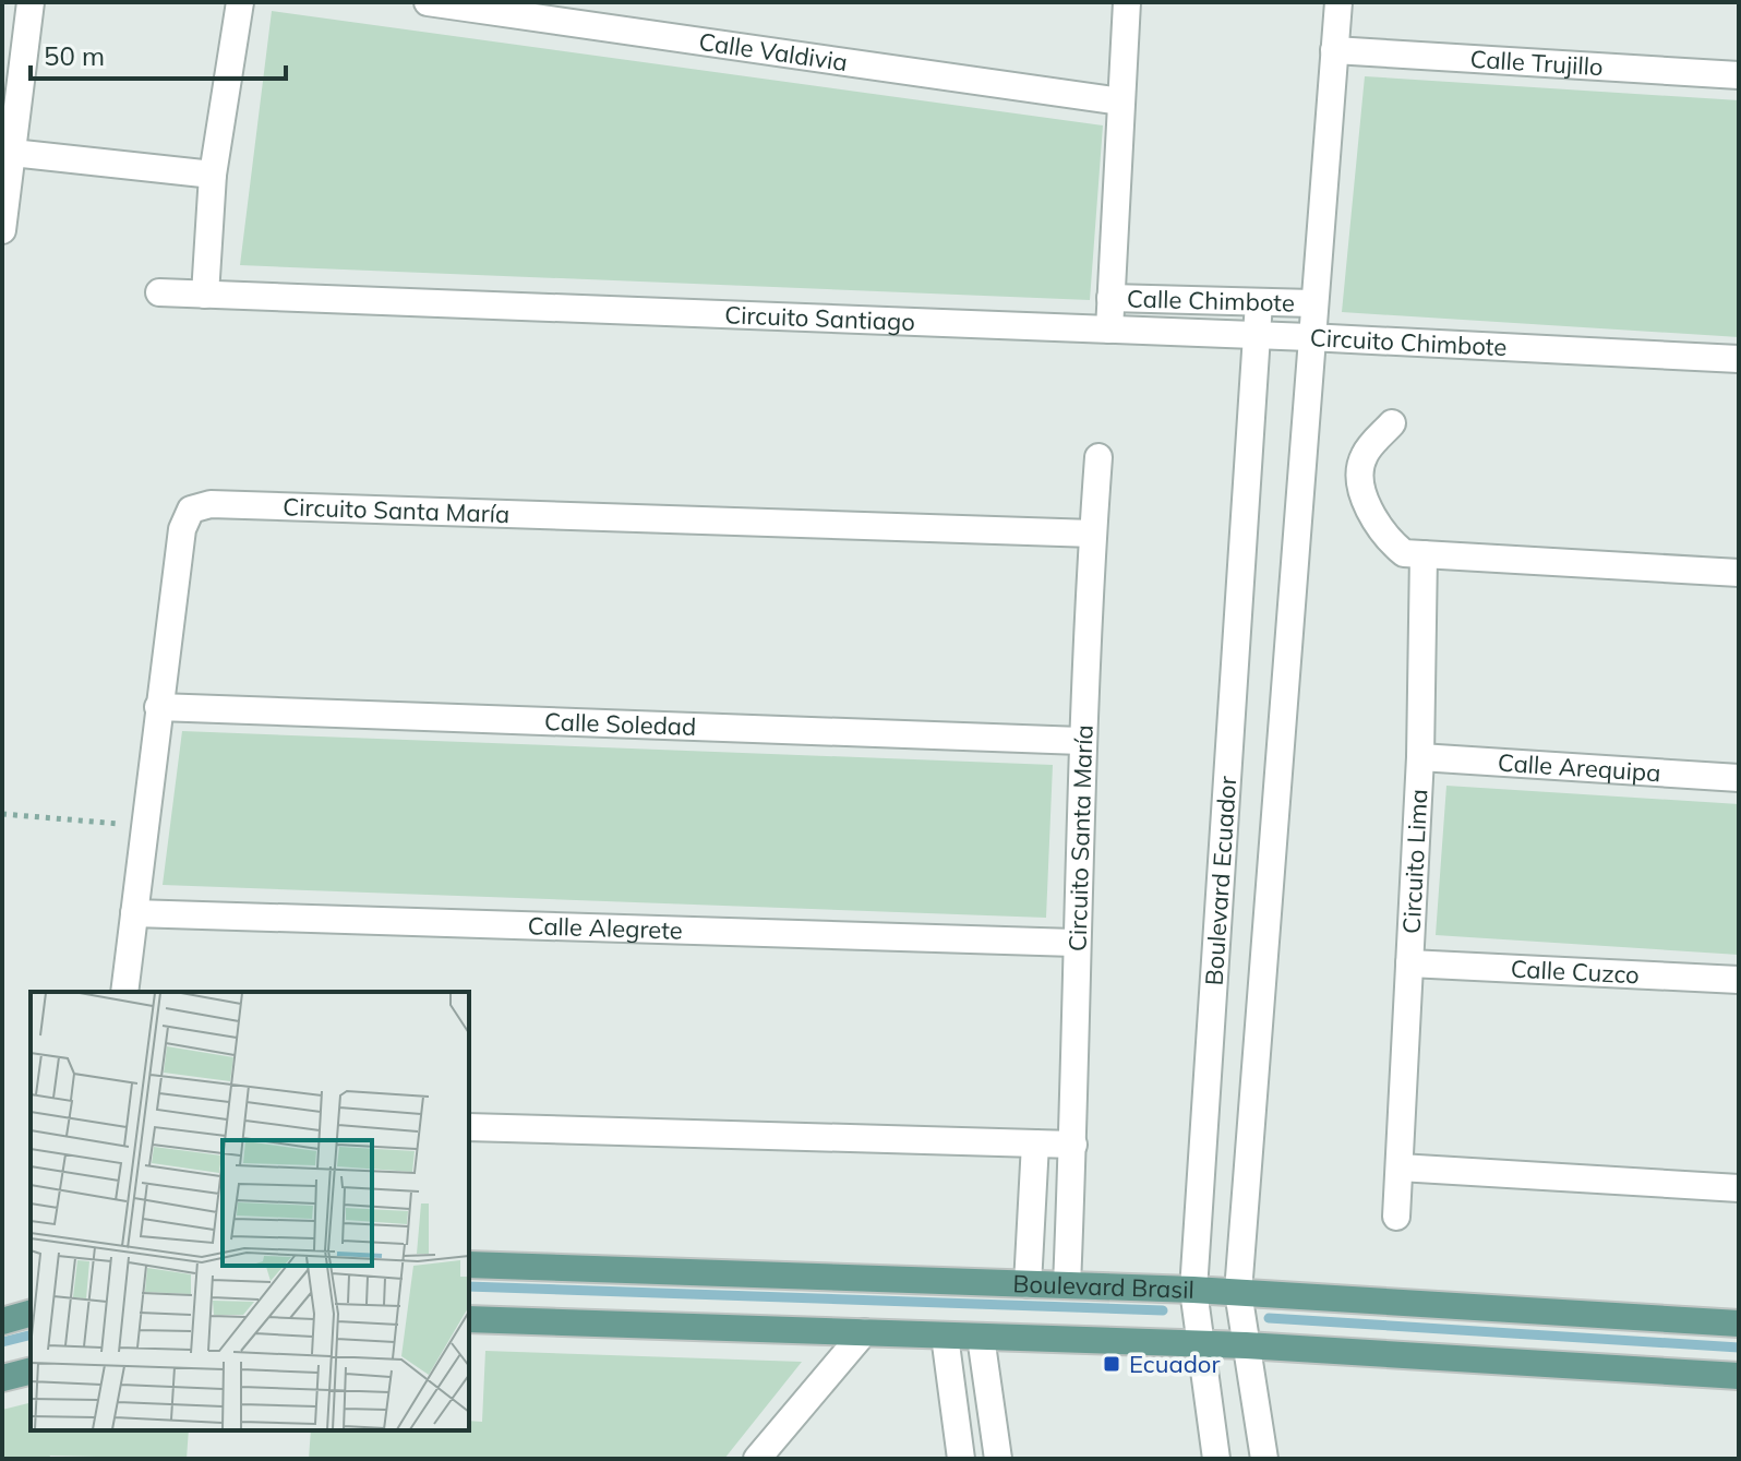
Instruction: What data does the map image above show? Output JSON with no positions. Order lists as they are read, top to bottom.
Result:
{
  "streets": {
    "main road": ["Boulevard Brasil"],
    "street": [
      "Calle Valdivia",
      "Calle Trujillo",
      "Calle Chimbote",
      "Circuito Santiago",
      "Circuito Chimbote",
      "Circuito Santa María",
      "Calle Soledad",
      "Calle Arequipa",
      "Circuito Lima",
      "Boulevard Ecuador",
      "Calle Alegrete",
      "Calle Cuzco"
    ]
  },
  "crossings": [
    ["Calle Trujillo", "Circuito Chimbote"],
    ["Calle Chimbote", "Circuito Santiago"],
    ["Calle Chimbote", "Circuito Chimbote"],
    ["Calle Chimbote", "Boulevard Ecuador"],
    ["Circuito Chimbote", "Boulevard Ecuador"],
    ["Circuito Santa María", "Calle Soledad"],
    ["Circuito Santa María", "Calle Alegrete"],
    ["Circuito Santa María", "Boulevard Brasil"],
    ["Calle Arequipa", "Circuito Lima"],
    ["Circuito Lima", "Calle Cuzco"],
    ["Boulevard Ecuador", "Boulevard Brasil"]
  ],
  "places": {
    "transit": ["Ecuador"]
  },
  "scale_bar": "50 m"
}
